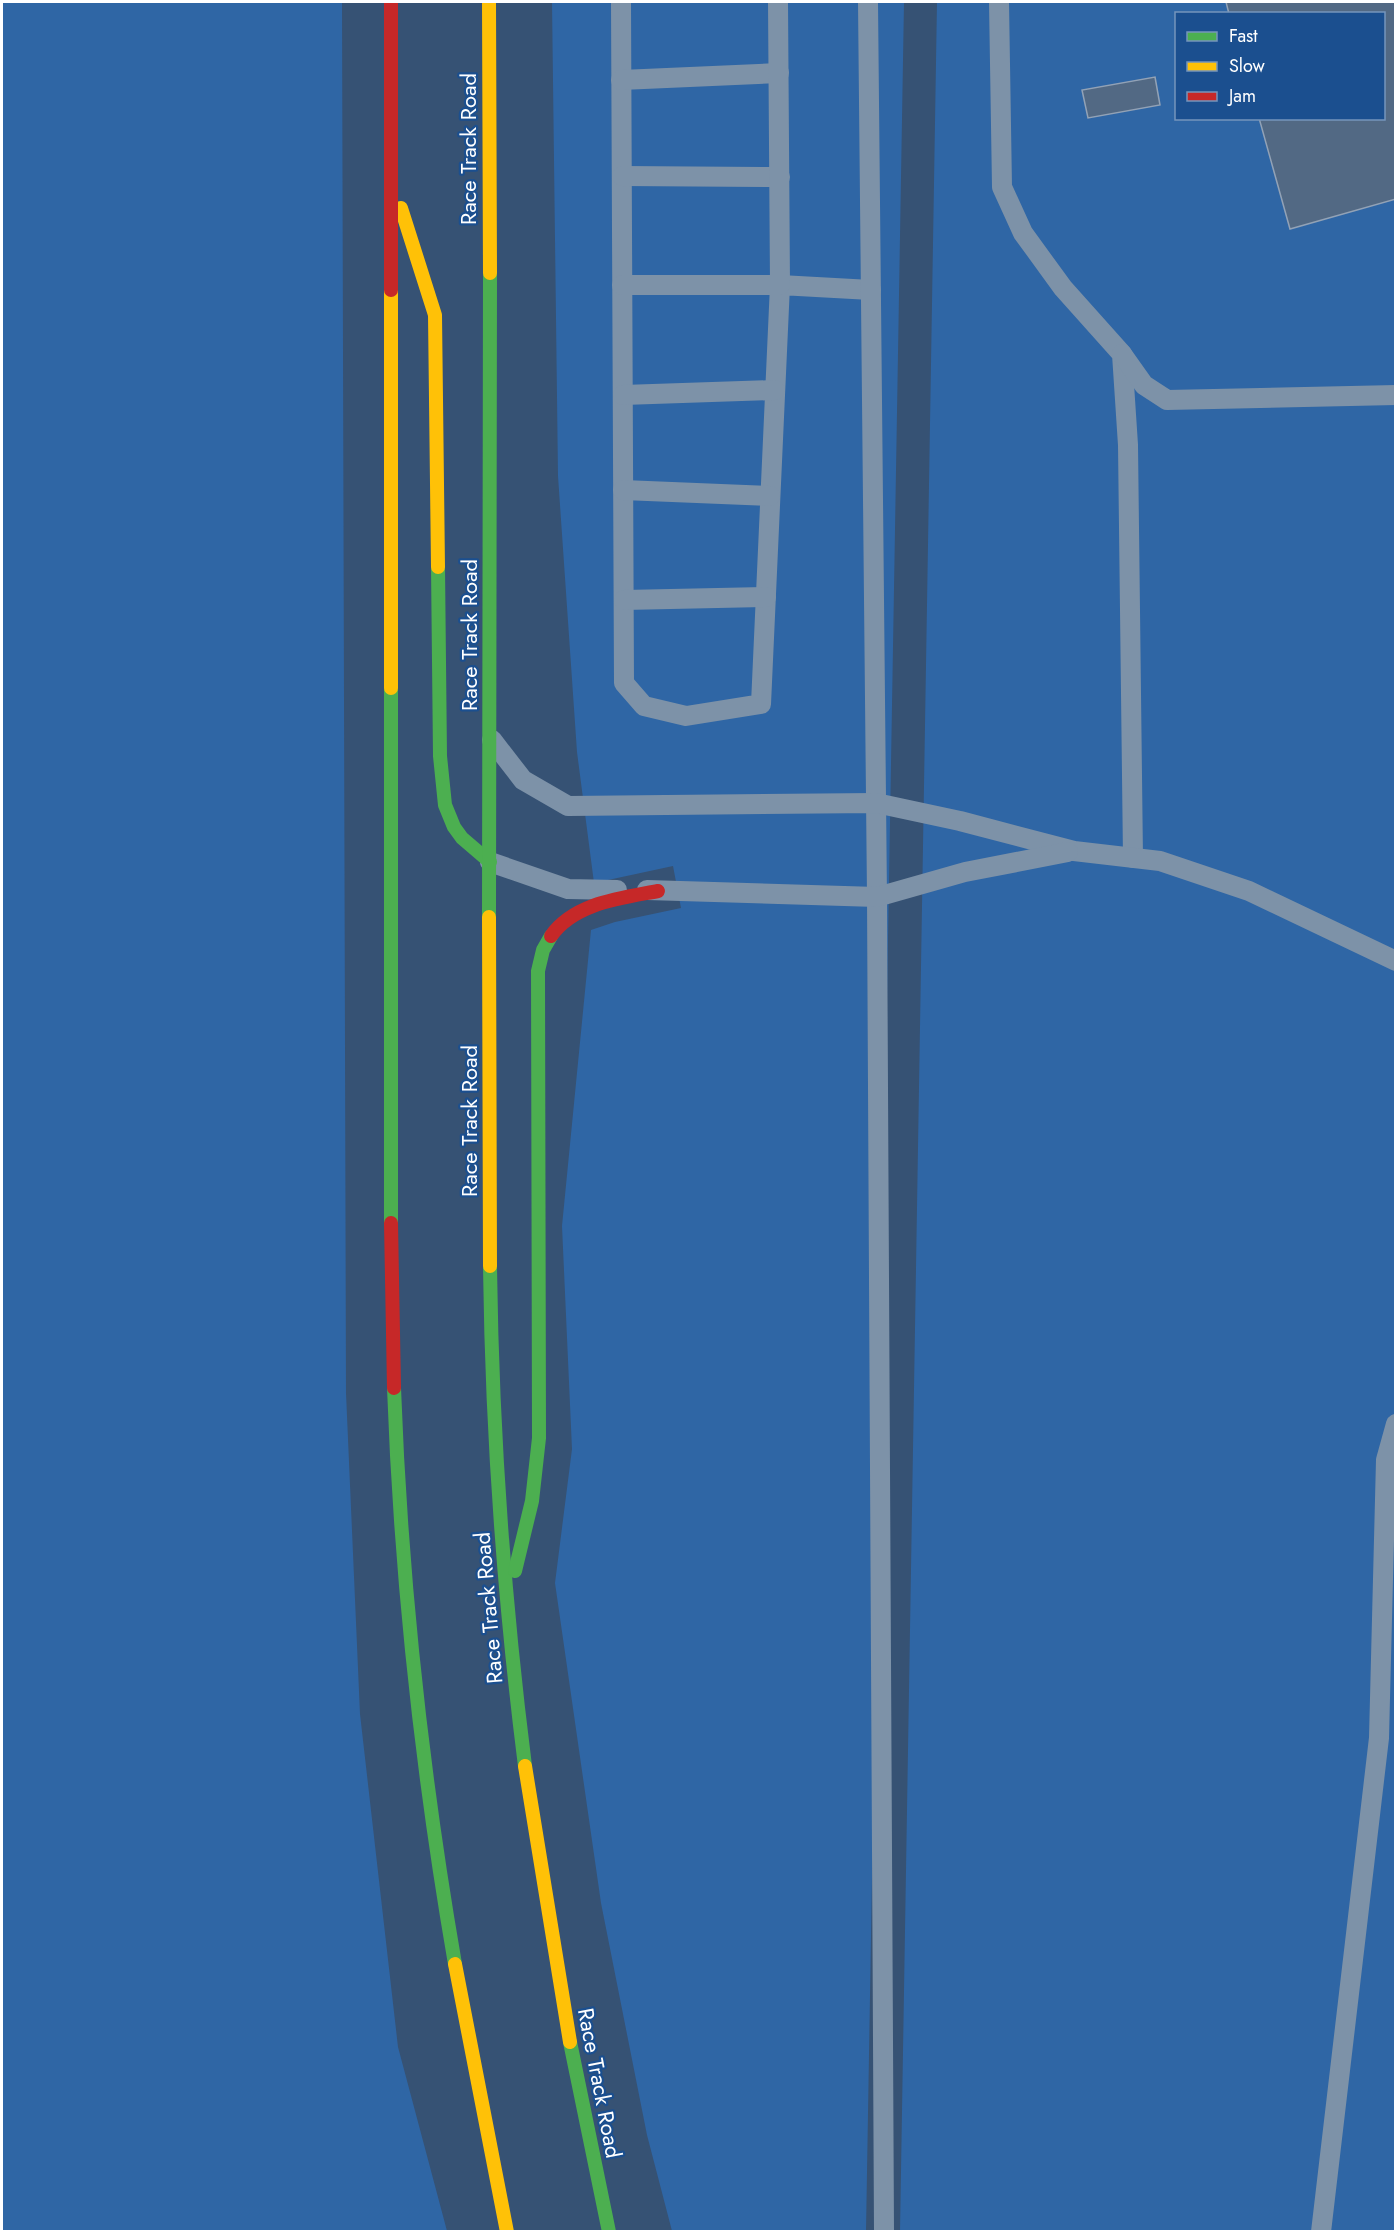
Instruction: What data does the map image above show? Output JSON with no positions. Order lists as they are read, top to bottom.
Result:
{
  "streets": {
    "main road": ["Race Track Road"]
  },
  "legend": ["Fast", "Slow", "Jam"]
}
